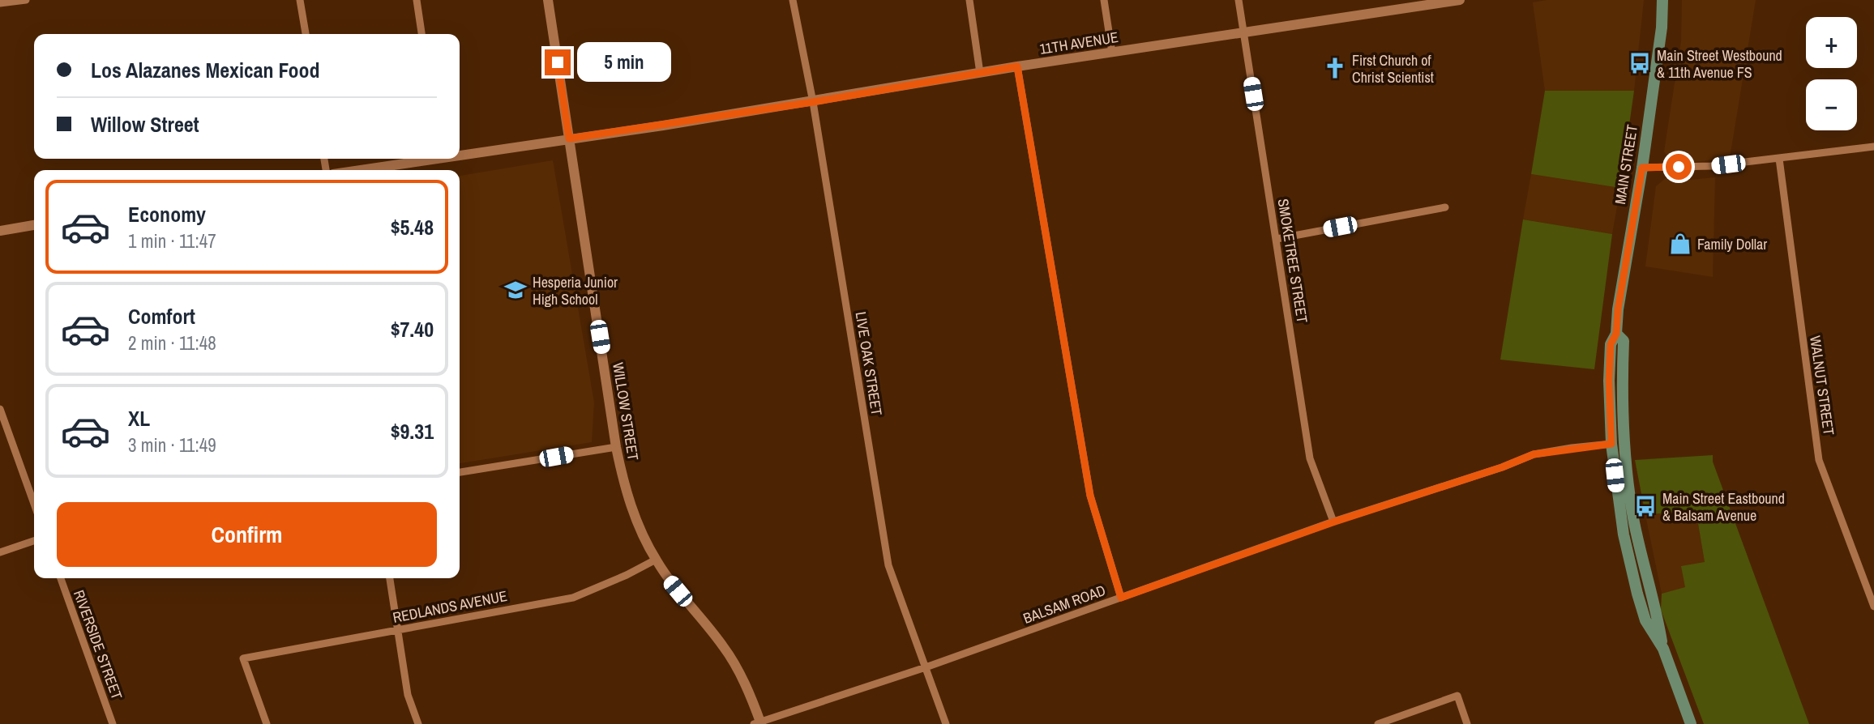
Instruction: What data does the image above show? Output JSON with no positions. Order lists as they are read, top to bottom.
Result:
{
  "streets": {
    "main road": ["11TH AVENUE", "MAIN STREET", "WILLOW STREET"],
    "street": [
      "SMOKETREE STREET",
      "LIVE OAK STREET",
      "WALNUT STREET",
      "BALSAM ROAD",
      "REDLANDS AVENUE",
      "RIVERSIDE STREET"
    ]
  },
  "crossings": [
    ["11TH AVENUE", "SMOKETREE STREET"],
    ["11TH AVENUE", "LIVE OAK STREET"],
    ["11TH AVENUE", "WILLOW STREET"],
    ["MAIN STREET", "BALSAM ROAD"],
    ["SMOKETREE STREET", "BALSAM ROAD"],
    ["LIVE OAK STREET", "BALSAM ROAD"],
    ["WILLOW STREET", "BALSAM ROAD"],
    ["WILLOW STREET", "REDLANDS AVENUE"]
  ],
  "places": {
    "bus stop": ["Main Street Westbound & 11th Avenue FS", "Main Street Eastbound & Balsam Avenue"],
    "church": ["First Church of Christ Scientist"],
    "shop": ["Family Dollar"],
    "school or university": ["Hesperia Junior High School"]
  },
  "page": {
    "map_buttons": ["+", "−"],
    "banner": ["Los Alazanes Mexican Food", "Willow Street"],
    "bubble": "5 min",
    "list": [
      {
        "name": "Economy",
        "note": "1 min · 11:47",
        "value": "$5.48"
      },
      {
        "name": "Comfort",
        "note": "2 min · 11:48",
        "value": "$7.40"
      },
      {
        "name": "XL",
        "note": "3 min · 11:49",
        "value": "$9.31"
      }
    ],
    "buttons": "Confirm"
  }
}
